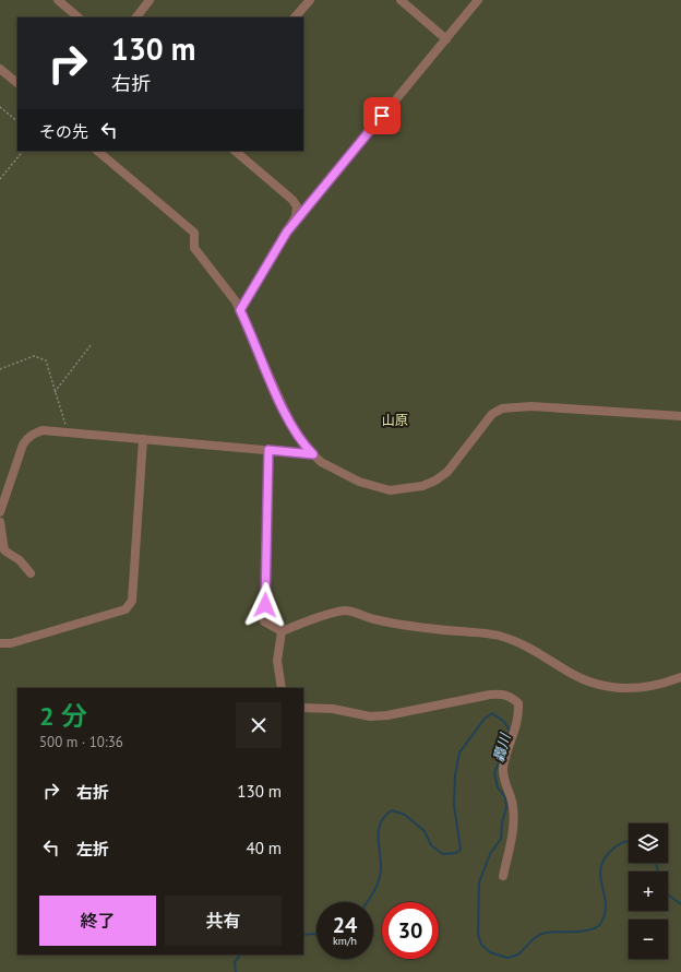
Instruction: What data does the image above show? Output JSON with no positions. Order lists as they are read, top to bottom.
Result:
{
  "water": ["轟川"],
  "parks": ["山原"],
  "page": {
    "turn": ["130 m", "右折"],
    "then": "その先",
    "heading": ["2 分", "500 m · 10:36"],
    "list": [
      {
        "name": "右折",
        "value": "130 m"
      },
      {
        "name": "左折",
        "value": "40 m"
      }
    ],
    "map_buttons": ["+", "−"],
    "buttons": ["終了", "共有"],
    "speed": "24 km/h",
    "limit": "30"
  }
}
